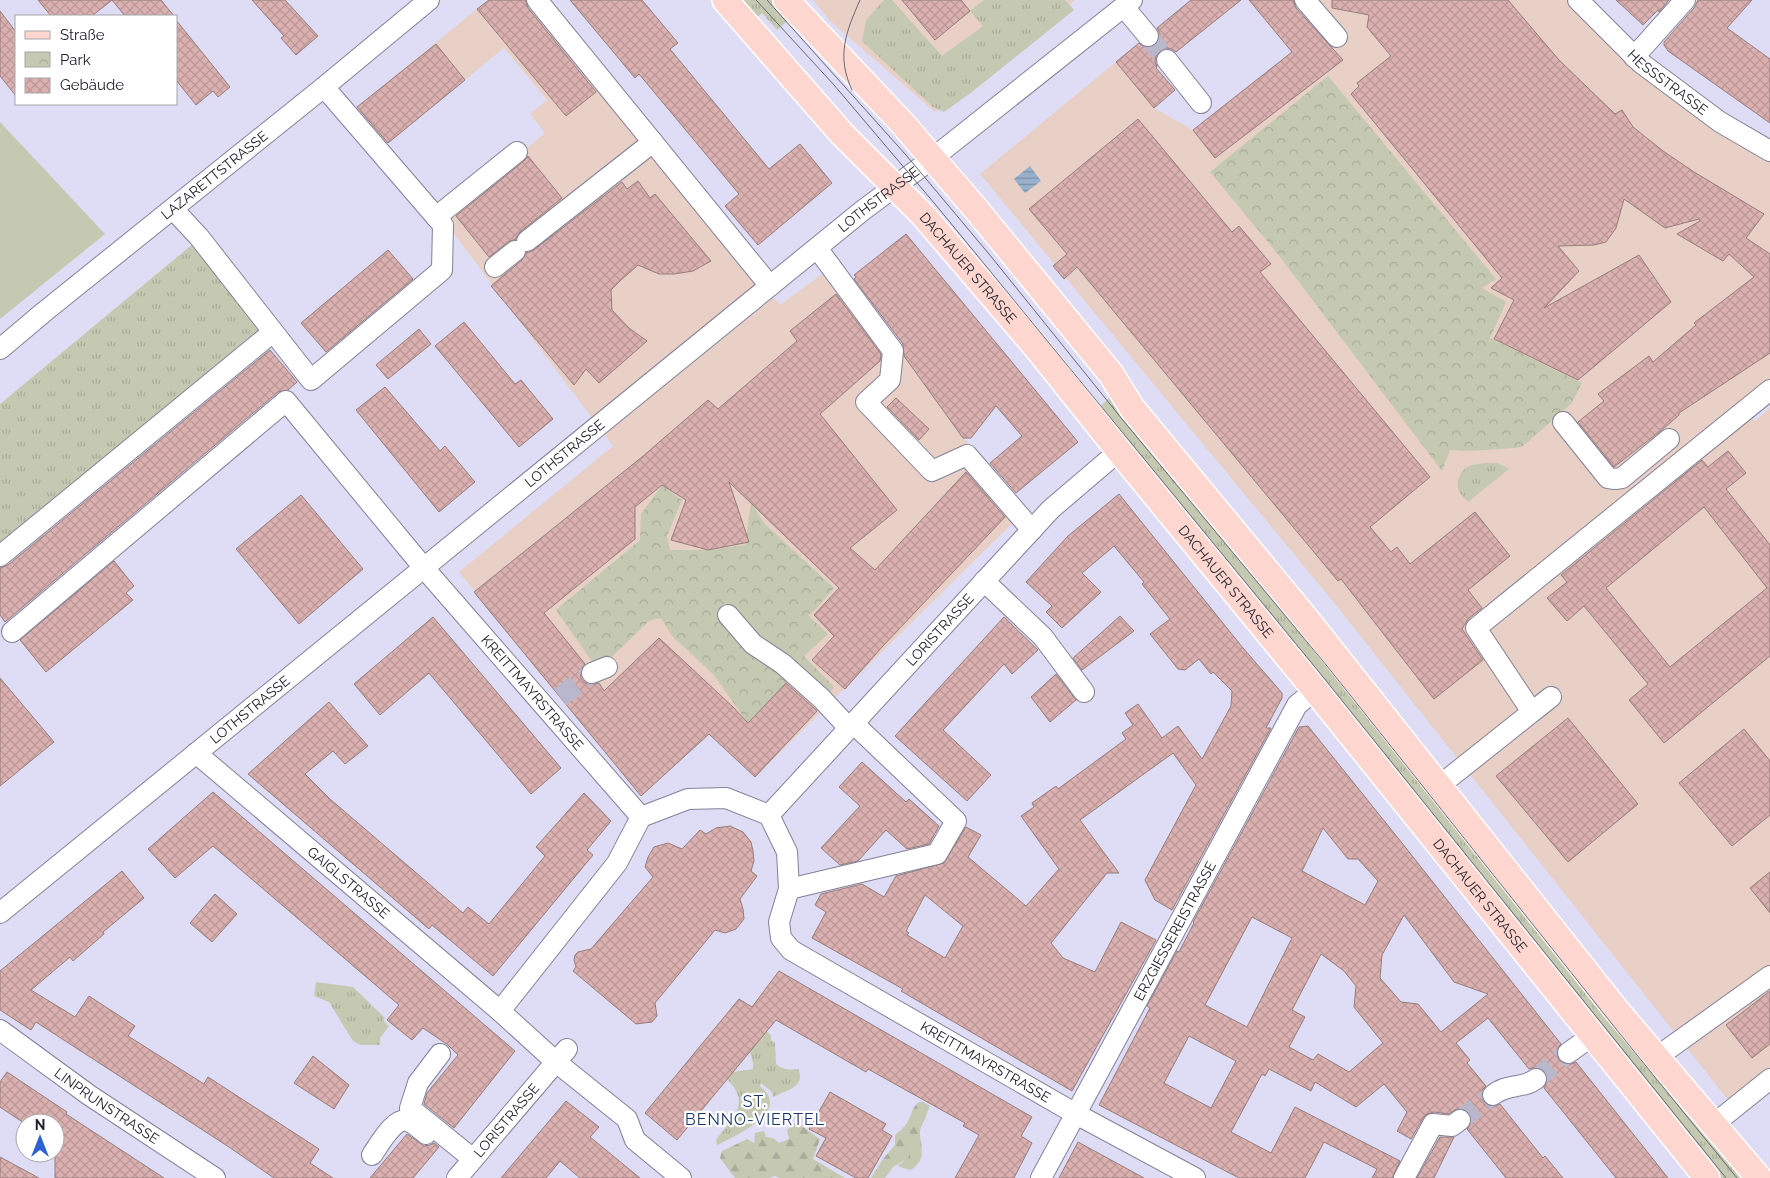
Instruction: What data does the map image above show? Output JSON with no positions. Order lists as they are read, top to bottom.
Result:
{
  "streets": {
    "main road": ["DACHAUER STRASSE"],
    "street": [
      "HESSSTRASSE",
      "LAZARETTSTRASSE",
      "LOTHSTRASSE",
      "LORISTRASSE",
      "KREITTMAYRSTRASSE",
      "GAIGLSTRASSE",
      "ERZGIESSEREISTRASSE",
      "LINPRUNSTRASSE"
    ]
  },
  "crossings": [
    ["LOTHSTRASSE", "DACHAUER STRASSE"],
    ["LOTHSTRASSE", "KREITTMAYRSTRASSE"],
    ["LOTHSTRASSE", "GAIGLSTRASSE"],
    ["DACHAUER STRASSE", "LORISTRASSE"],
    ["DACHAUER STRASSE", "ERZGIESSEREISTRASSE"],
    ["LORISTRASSE", "GAIGLSTRASSE"],
    ["KREITTMAYRSTRASSE", "ERZGIESSEREISTRASSE"]
  ],
  "districts": ["ST. BENNO-VIERTEL"],
  "legend": ["Straße", "Park", "Gebäude"],
  "north": "top"
}
